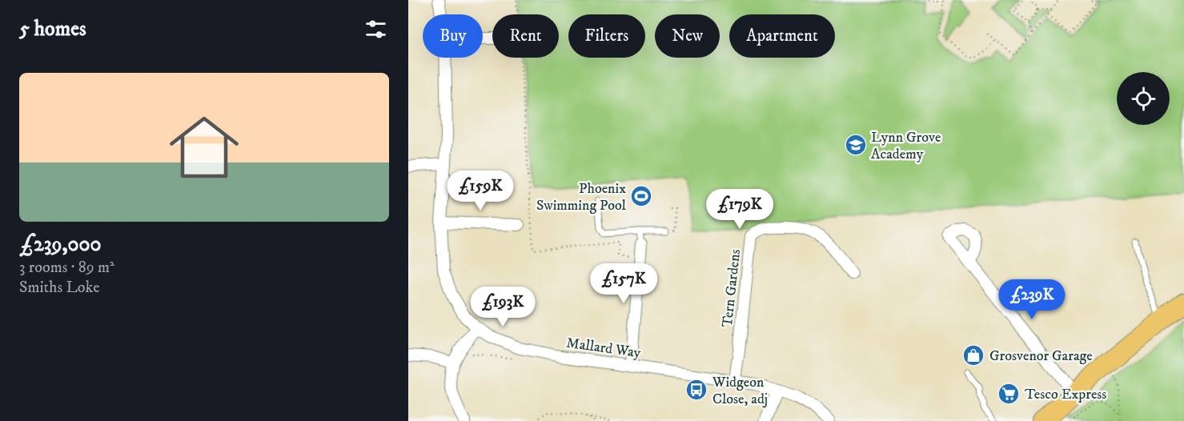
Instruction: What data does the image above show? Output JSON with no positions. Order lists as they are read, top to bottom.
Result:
{
  "streets": {
    "street": ["Tern Gardens", "Mallard Way"]
  },
  "crossings": [
    ["Tern Gardens", "Mallard Way"]
  ],
  "places": {
    "school or university": ["Lynn Grove Academy"],
    "sports": ["Phoenix Swimming Pool"],
    "shop": ["Grosvenor Garage"],
    "bus stop": ["Widgeon Close, adj"],
    "supermarket": ["Tesco Express"]
  },
  "page": {
    "heading": "5 homes",
    "chip": [
      "Buy",
      "Rent",
      "Filters",
      "New",
      "Apartment"
    ],
    "list": [
      {
        "name": "£239,000",
        "note": "3 rooms · 89 m² · Smiths Loke"
      }
    ],
    "price": [
      "£159K",
      "£179K",
      "£157K",
      "£239K",
      "£193K"
    ]
  }
}
